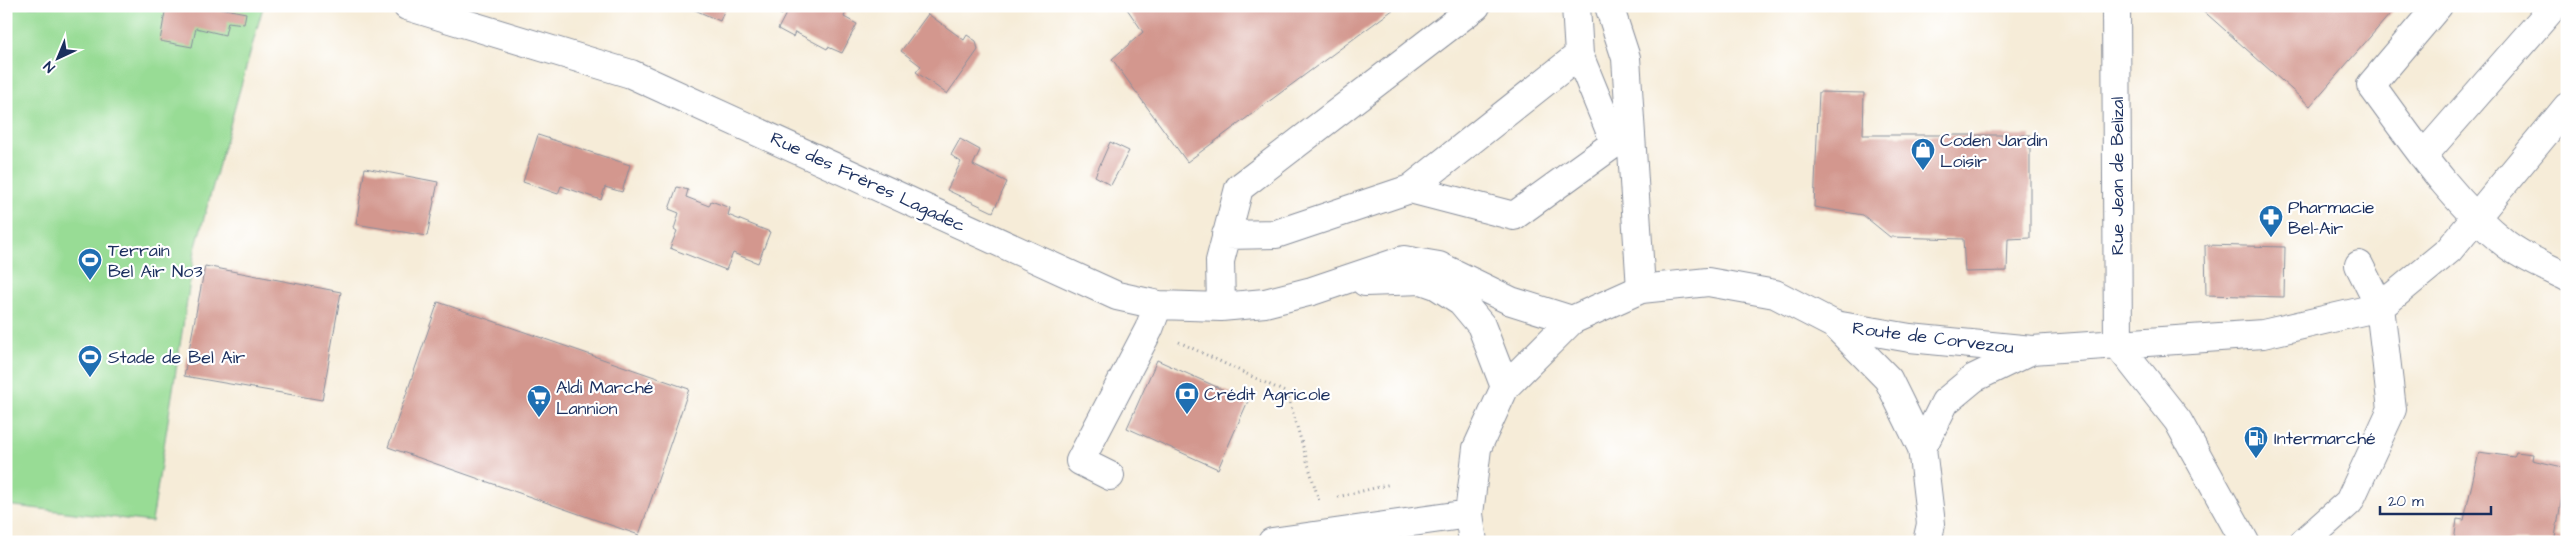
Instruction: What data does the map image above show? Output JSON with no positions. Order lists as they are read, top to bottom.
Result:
{
  "streets": {
    "street": ["Rue Jean de Belizal", "Rue des Frères Lagadec", "Route de Corvezou"]
  },
  "crossings": [
    ["Rue Jean de Belizal", "Route de Corvezou"]
  ],
  "places": {
    "shop": ["Coden Jardin Loisir"],
    "pharmacy": ["Pharmacie Bel-Air"],
    "sports": ["Terrain Bel Air No3", "Stade de Bel Air"],
    "bank": ["Crédit Agricole"],
    "supermarket": ["Aldi Marché Lannion"],
    "fuel station": ["Intermarché"]
  },
  "scale_bar": "20 m",
  "north": "bottom left"
}
